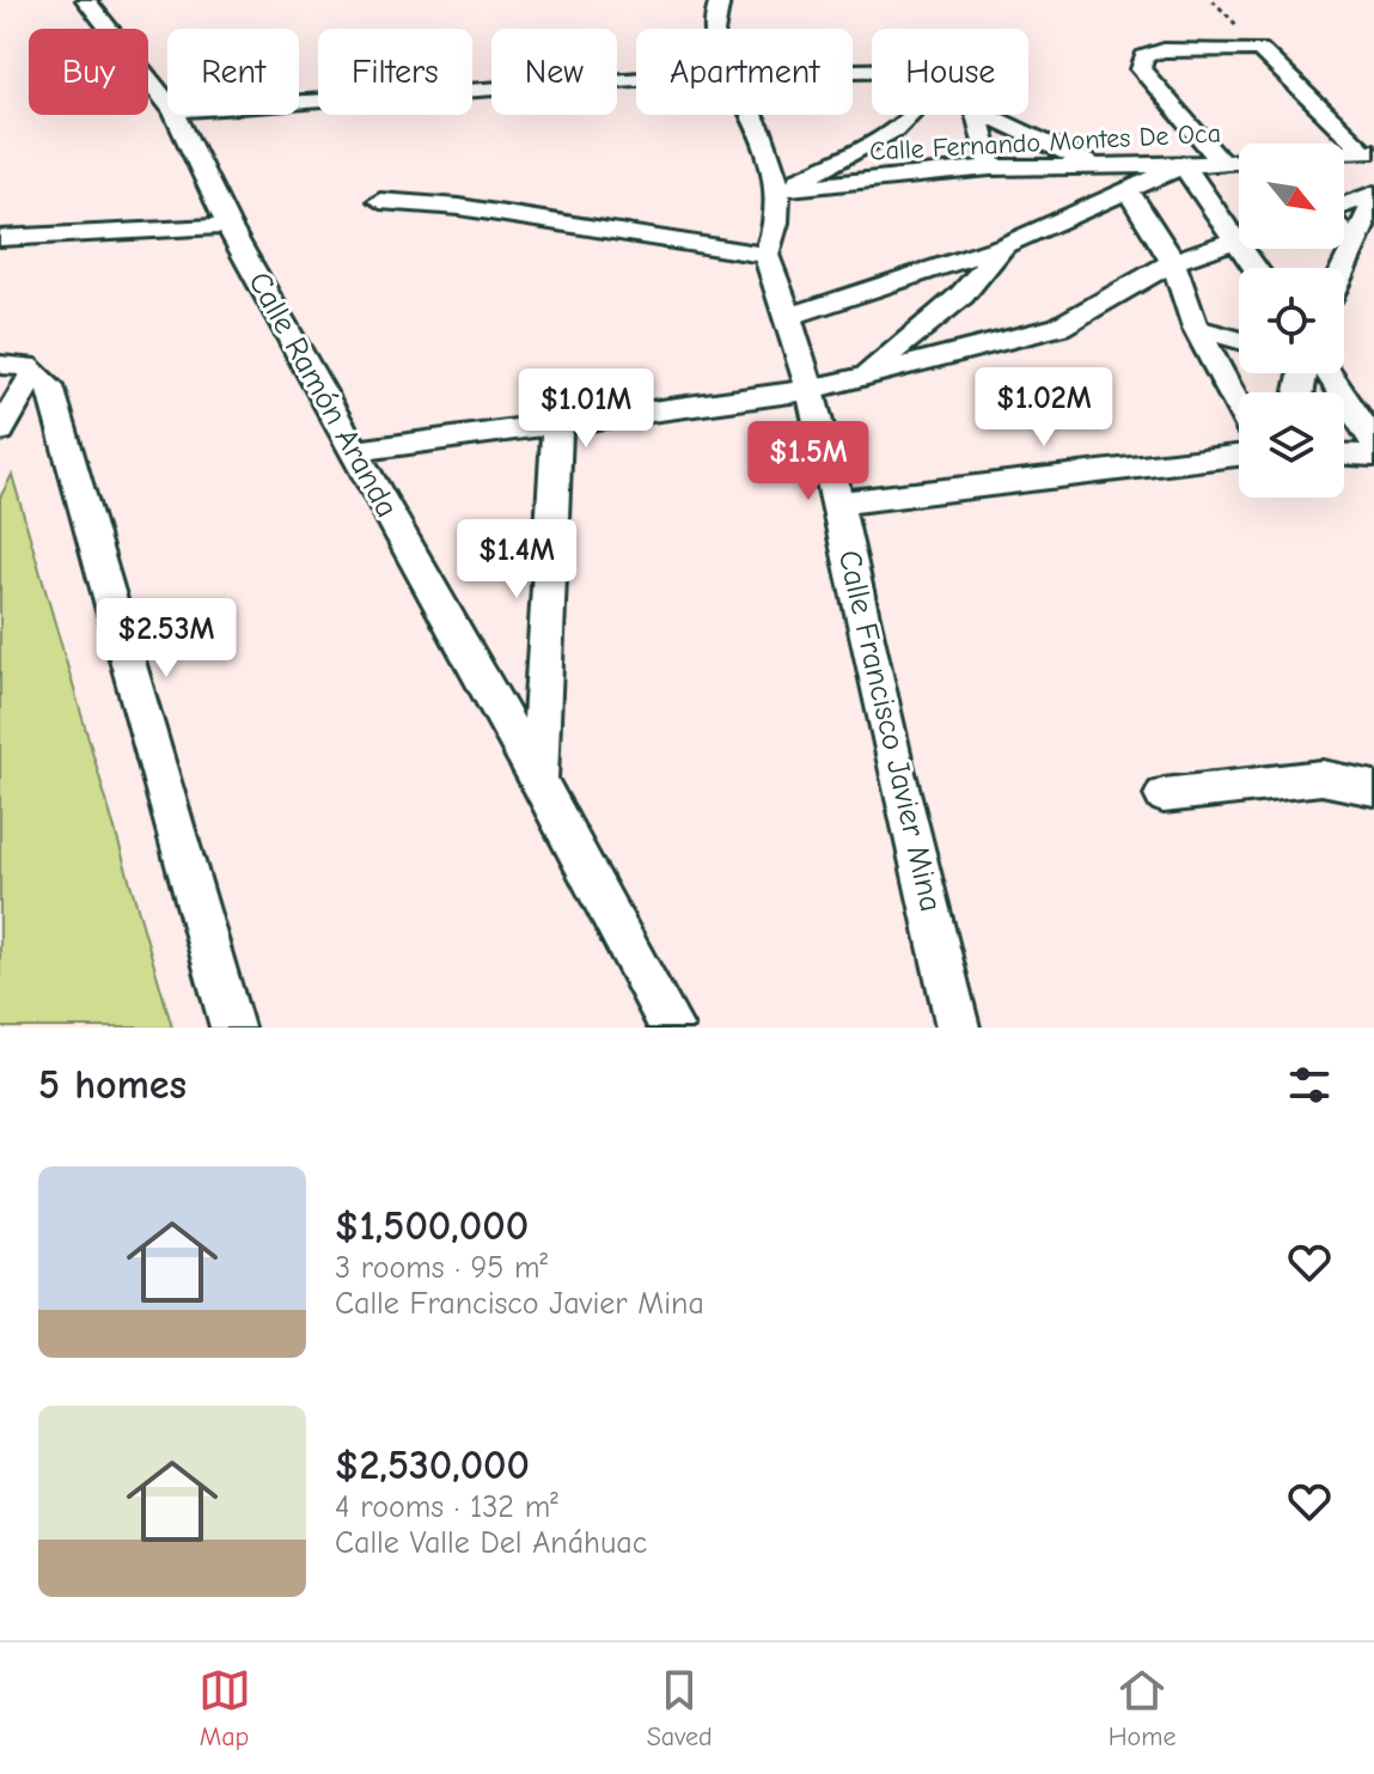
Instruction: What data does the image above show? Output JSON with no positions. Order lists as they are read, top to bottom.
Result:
{
  "streets": {
    "street": ["Calle Fernando Montes De Oca", "Calle Ramón Aranda", "Calle Francisco Javier Mina"]
  },
  "north": "bottom right",
  "page": {
    "chip": [
      "Buy",
      "Rent",
      "Filters",
      "New",
      "Apartment",
      "House"
    ],
    "price": [
      "$1.02M",
      "$1.01M",
      "$1.5M",
      "$1.4M",
      "$2.53M"
    ],
    "heading": "5 homes",
    "list": [
      {
        "name": "$1,500,000",
        "note": "3 rooms · 95 m² · Calle Francisco Javier Mina"
      },
      {
        "name": "$2,530,000",
        "note": "4 rooms · 132 m² · Calle Valle Del Anáhuac"
      }
    ],
    "tabs": ["Map", "Saved", "Home"]
  }
}
